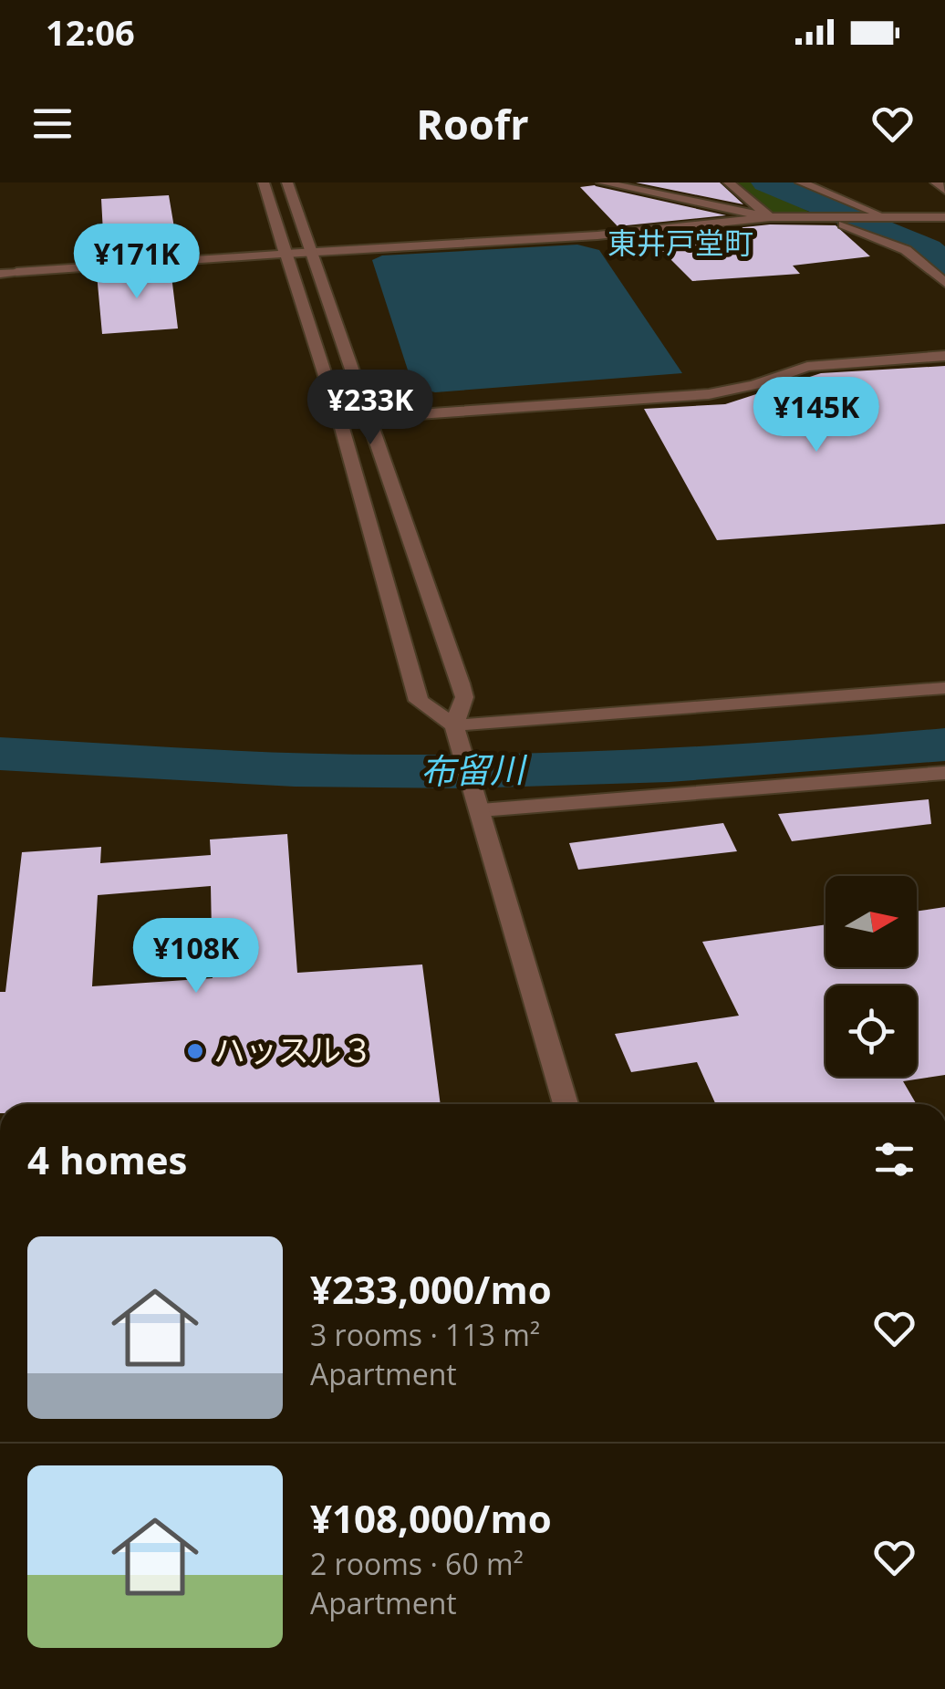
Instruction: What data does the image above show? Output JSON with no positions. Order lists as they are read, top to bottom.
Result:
{
  "districts": ["東井戸堂町"],
  "water": ["布留川"],
  "places": ["ハッスル３"],
  "north": "right",
  "page": {
    "status": "12:06",
    "header": "Roofr",
    "price": [
      "¥171K",
      "¥233K",
      "¥145K",
      "¥108K"
    ],
    "heading": "4 homes",
    "list": [
      {
        "name": "¥233,000/mo",
        "note": "3 rooms · 113 m² · Apartment"
      },
      {
        "name": "¥108,000/mo",
        "note": "2 rooms · 60 m² · Apartment"
      }
    ]
  }
}
